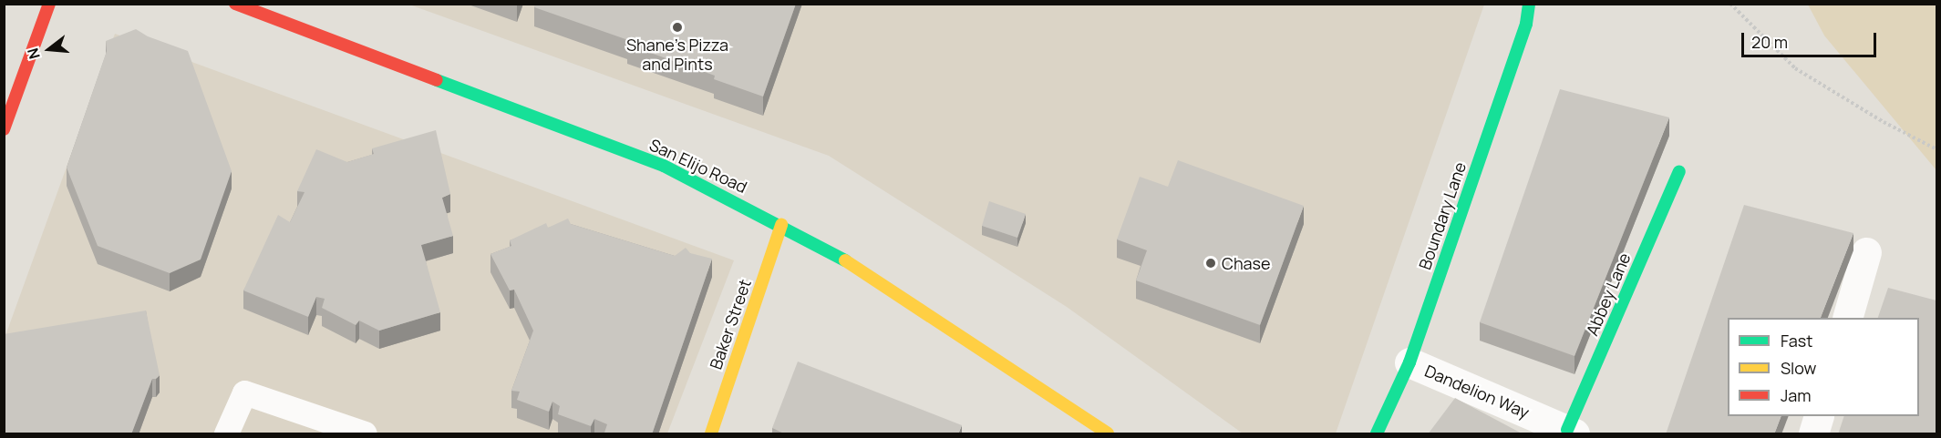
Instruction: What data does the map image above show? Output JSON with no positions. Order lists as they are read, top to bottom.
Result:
{
  "streets": {
    "main road": [
      "San Elijo Road",
      "Boundary Lane",
      "Abbey Lane",
      "Baker Street"
    ],
    "street": ["Dandelion Way"]
  },
  "crossings": [
    ["San Elijo Road", "Baker Street"],
    ["Boundary Lane", "Dandelion Way"],
    ["Abbey Lane", "Dandelion Way"]
  ],
  "places": ["Shane's Pizza and Pints", "Chase"],
  "legend": ["Fast", "Slow", "Jam"],
  "scale_bar": "20 m",
  "north": "left"
}
